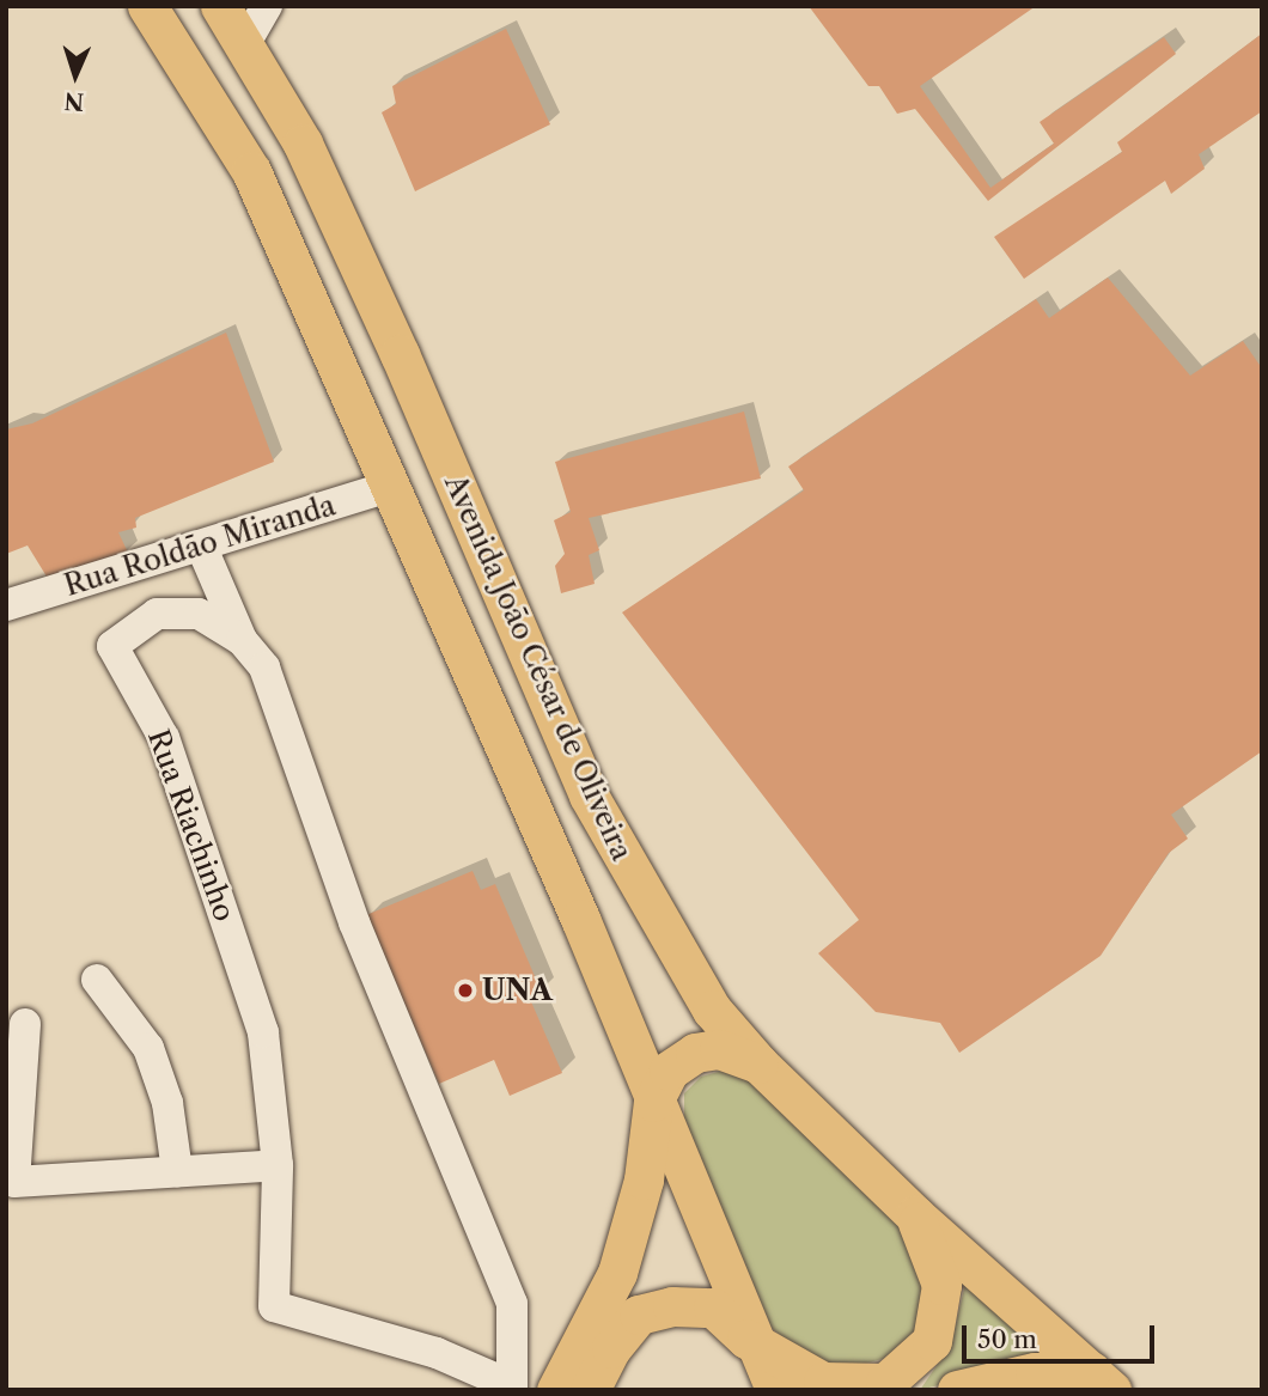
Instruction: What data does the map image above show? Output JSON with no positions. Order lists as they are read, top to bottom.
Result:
{
  "streets": {
    "main road": ["Avenida João César de Oliveira"],
    "street": ["Rua Roldão Miranda", "Rua Riachinho"]
  },
  "crossings": [
    ["Rua Roldão Miranda", "Avenida João César de Oliveira"]
  ],
  "places": ["UNA"],
  "scale_bar": "50 m",
  "north": "bottom"
}
